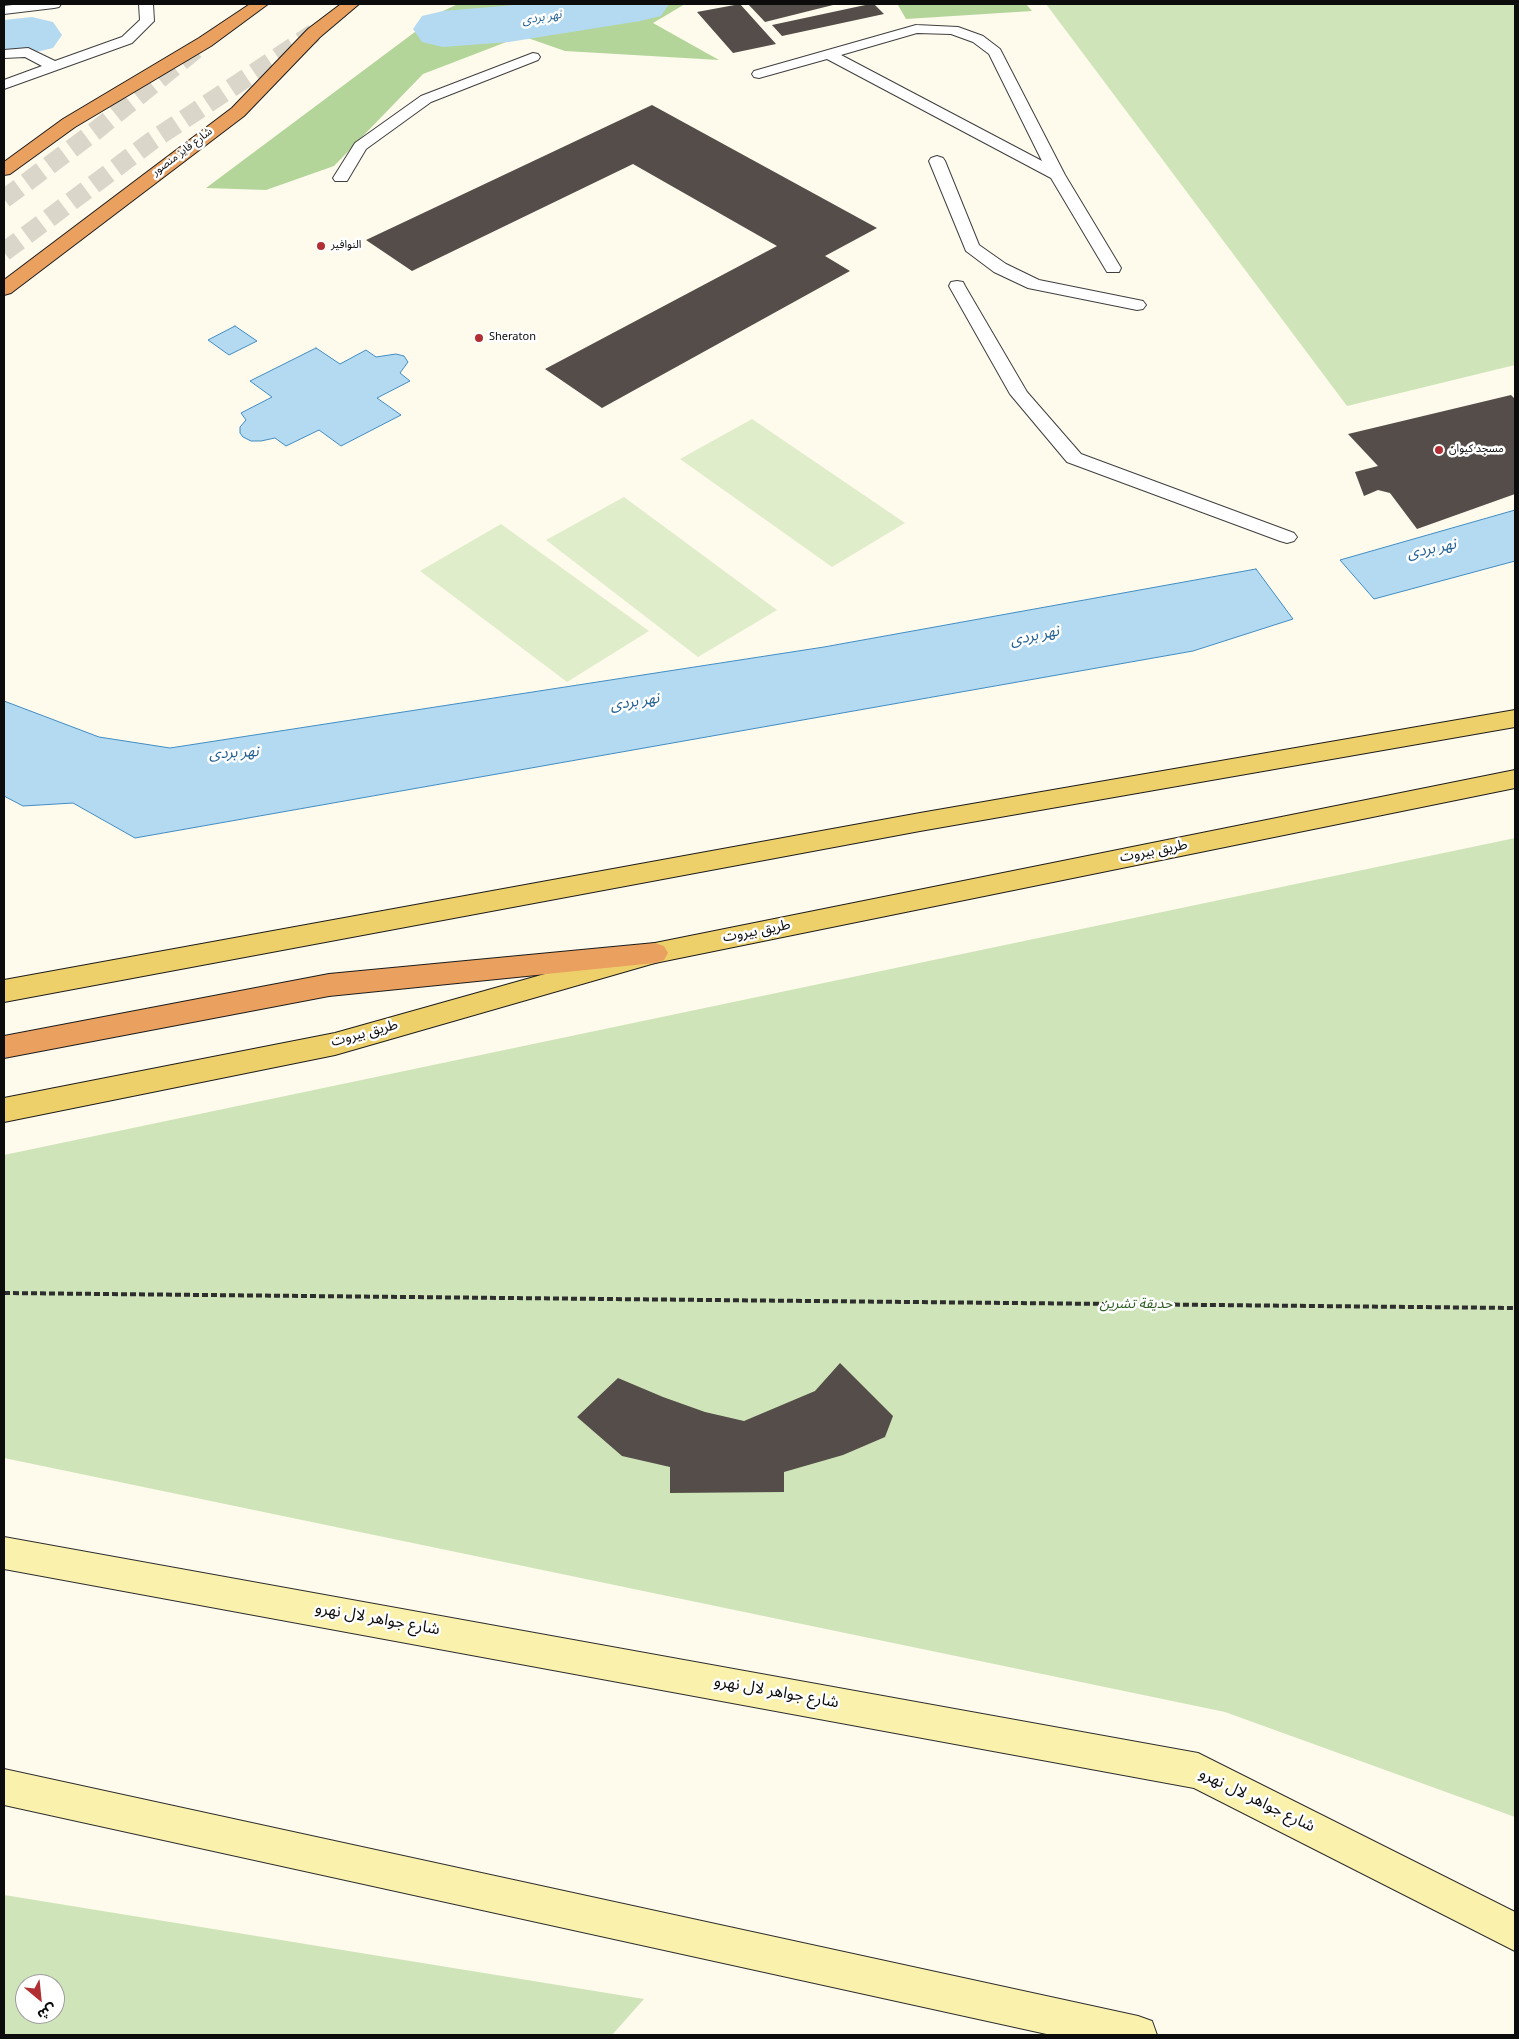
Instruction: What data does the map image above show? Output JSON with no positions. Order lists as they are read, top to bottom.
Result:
{
  "streets": {
    "highway": ["شارع فايز منصور"],
    "main road": ["طريق بيروت", "شارع جواهر لال نهرو"]
  },
  "water": ["نهر بردى"],
  "parks": ["حديقة تشرين"],
  "places": ["النوافير", "Sheraton", "مسجد كيوان"],
  "north": "bottom right"
}
